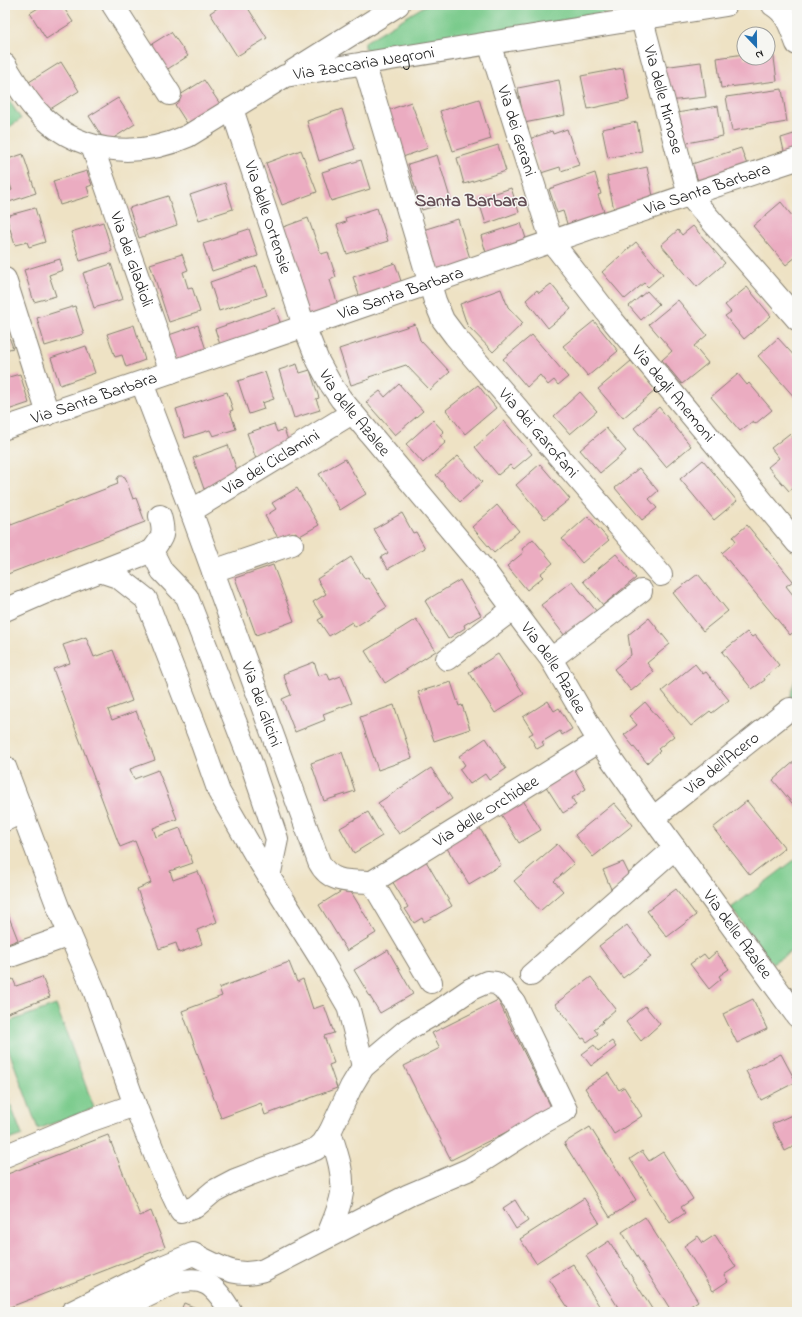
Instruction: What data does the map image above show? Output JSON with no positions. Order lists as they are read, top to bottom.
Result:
{
  "streets": {
    "street": [
      "Via Zaccaria Negroni",
      "Via delle Mimose",
      "Via dei Gerani",
      "Via Santa Barbara",
      "Via delle Ortensie",
      "Via dei Gladioli",
      "Via degli Anemoni",
      "Via delle Azalee",
      "Via dei Garofani",
      "Via dei Ciclamini",
      "Via dei Glicini",
      "Via dell'Acero",
      "Via delle Orchidee"
    ]
  },
  "crossings": [
    ["Via Zaccaria Negroni", "Via delle Mimose"],
    ["Via Zaccaria Negroni", "Via dei Gerani"],
    ["Via Zaccaria Negroni", "Via delle Ortensie"],
    ["Via Zaccaria Negroni", "Via dei Gladioli"],
    ["Via Zaccaria Negroni", "Via dei Garofani"],
    ["Via delle Mimose", "Via Santa Barbara"],
    ["Via dei Gerani", "Via Santa Barbara"],
    ["Via dei Gerani", "Via degli Anemoni"],
    ["Via Santa Barbara", "Via delle Ortensie"],
    ["Via Santa Barbara", "Via dei Gladioli"],
    ["Via Santa Barbara", "Via degli Anemoni"],
    ["Via Santa Barbara", "Via delle Azalee"],
    ["Via Santa Barbara", "Via dei Garofani"],
    ["Via Santa Barbara", "Via dei Glicini"],
    ["Via delle Ortensie", "Via delle Azalee"],
    ["Via delle Azalee", "Via dei Ciclamini"],
    ["Via delle Azalee", "Via dell'Acero"],
    ["Via delle Azalee", "Via delle Orchidee"],
    ["Via dei Ciclamini", "Via dei Glicini"],
    ["Via dei Glicini", "Via delle Orchidee"]
  ],
  "districts": ["Santa Barbara"],
  "north": "bottom"
}
